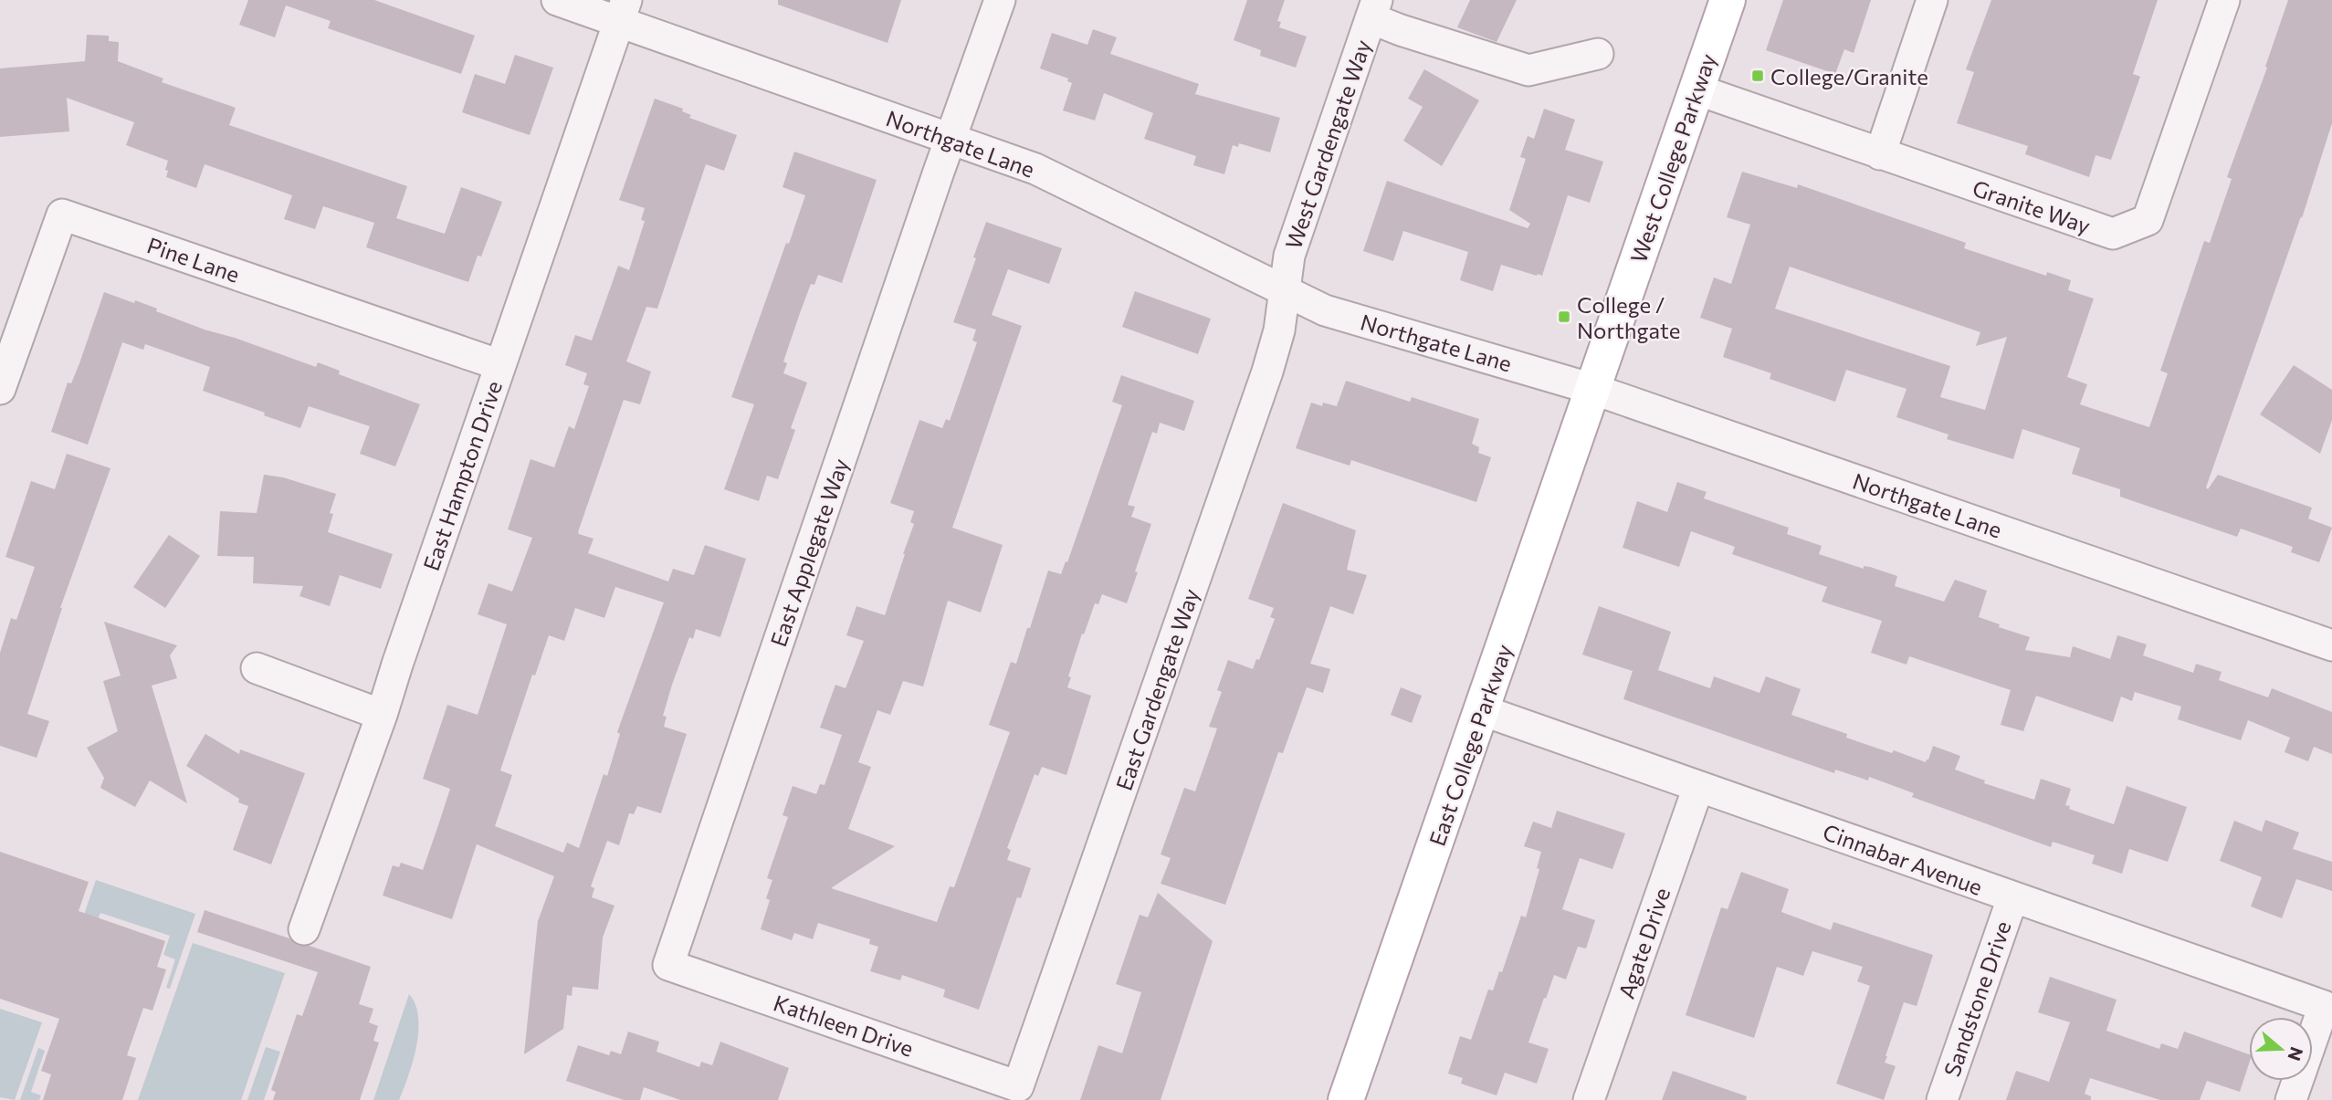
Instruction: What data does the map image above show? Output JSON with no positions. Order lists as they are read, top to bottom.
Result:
{
  "streets": {
    "main road": ["West College Parkway", "East College Parkway"],
    "street": [
      "Northgate Lane",
      "West Gardengate Way",
      "Granite Way",
      "Pine Lane",
      "East Hampton Drive",
      "East Applegate Way",
      "East Gardengate Way",
      "Cinnabar Avenue",
      "Agate Drive",
      "Sandstone Drive",
      "Kathleen Drive"
    ]
  },
  "crossings": [
    ["Northgate Lane", "West Gardengate Way"],
    ["Northgate Lane", "West College Parkway"],
    ["Northgate Lane", "East Hampton Drive"],
    ["Northgate Lane", "East Applegate Way"],
    ["Northgate Lane", "East Gardengate Way"],
    ["Northgate Lane", "East College Parkway"],
    ["West Gardengate Way", "East Gardengate Way"],
    ["West College Parkway", "Granite Way"],
    ["West College Parkway", "East College Parkway"],
    ["Pine Lane", "East Hampton Drive"],
    ["East Applegate Way", "Kathleen Drive"],
    ["East Gardengate Way", "Kathleen Drive"],
    ["East College Parkway", "Cinnabar Avenue"],
    ["Cinnabar Avenue", "Agate Drive"],
    ["Cinnabar Avenue", "Sandstone Drive"]
  ],
  "places": {
    "transit": ["College/Granite", "College / Northgate"]
  },
  "north": "right"
}
